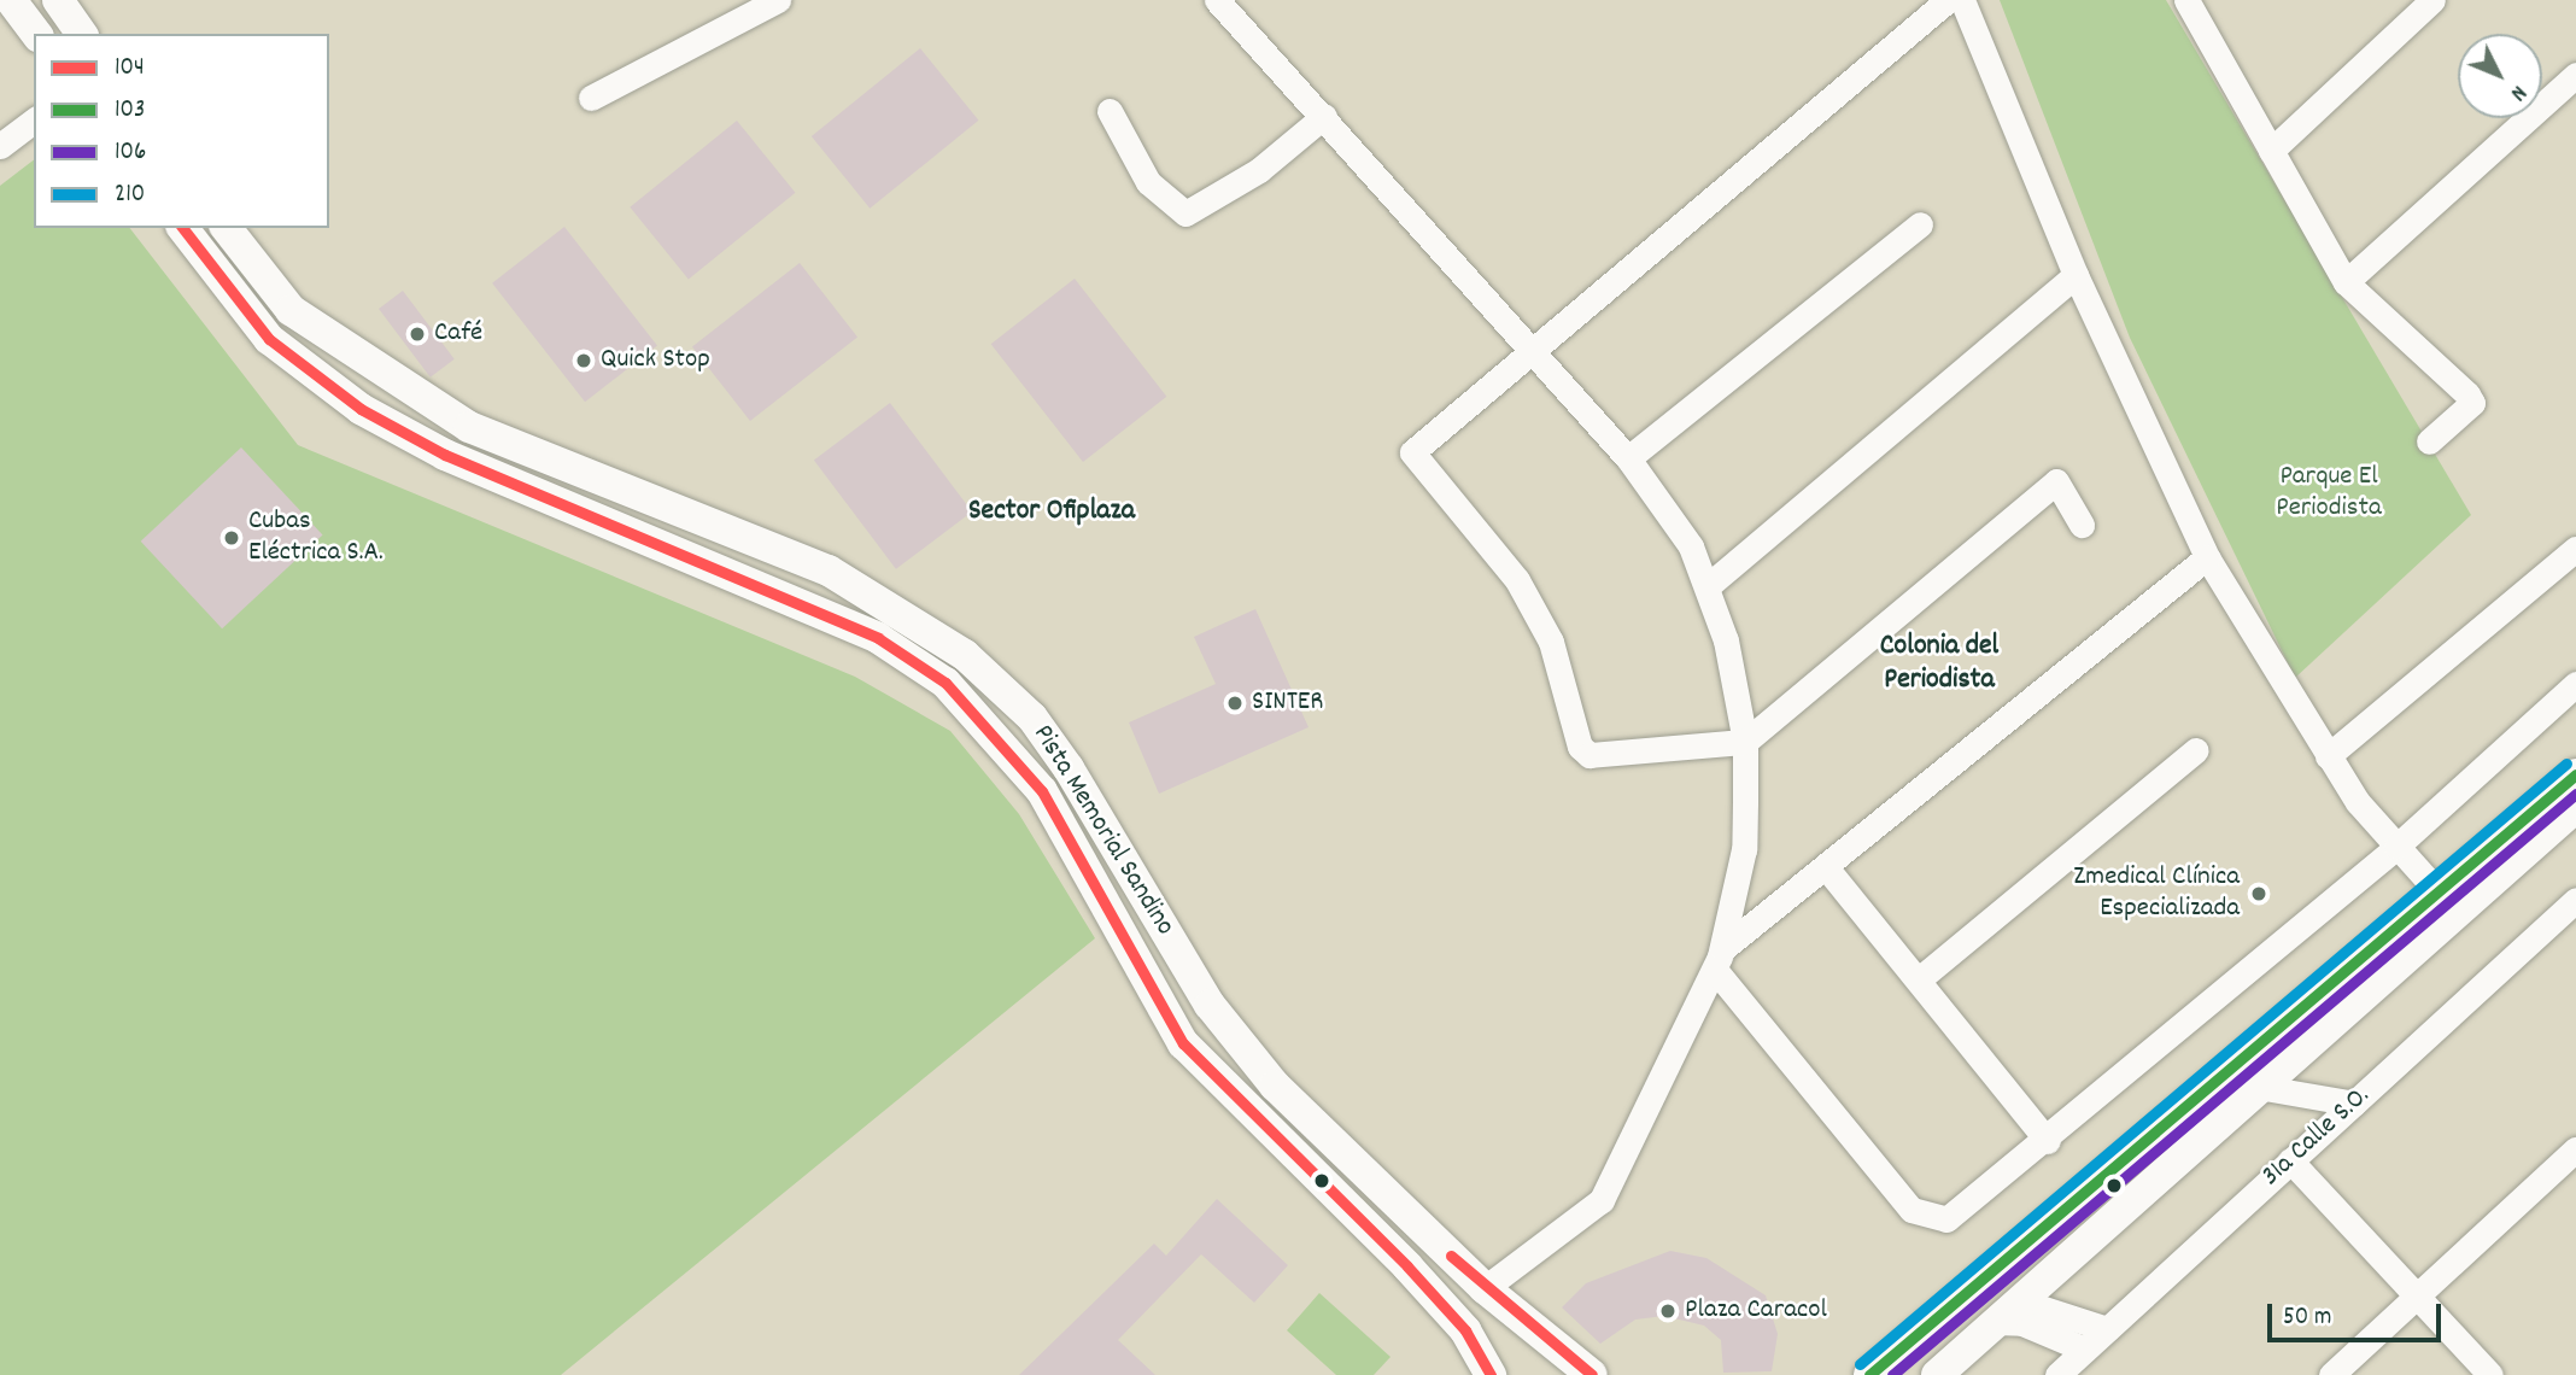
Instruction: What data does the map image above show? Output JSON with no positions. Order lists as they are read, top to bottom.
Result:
{
  "streets": {
    "main road": ["Pista Memorial Sandino"],
    "street": ["31a Calle S.O."]
  },
  "districts": ["Sector Ofiplaza", "Colonia del Periodista"],
  "parks": ["Parque El Periodista"],
  "places": [
    "Café",
    "Quick Stop",
    "Cubas Eléctrica S.A.",
    "SINTER",
    "Zmedical Clínica Especializada",
    "Plaza Caracol"
  ],
  "lines": [
    "transit line 104",
    "transit line 210",
    "transit line 103",
    "transit line 106"
  ],
  "legend": [
    "104",
    "103",
    "106",
    "210"
  ],
  "scale_bar": "50 m",
  "north": "bottom right"
}
